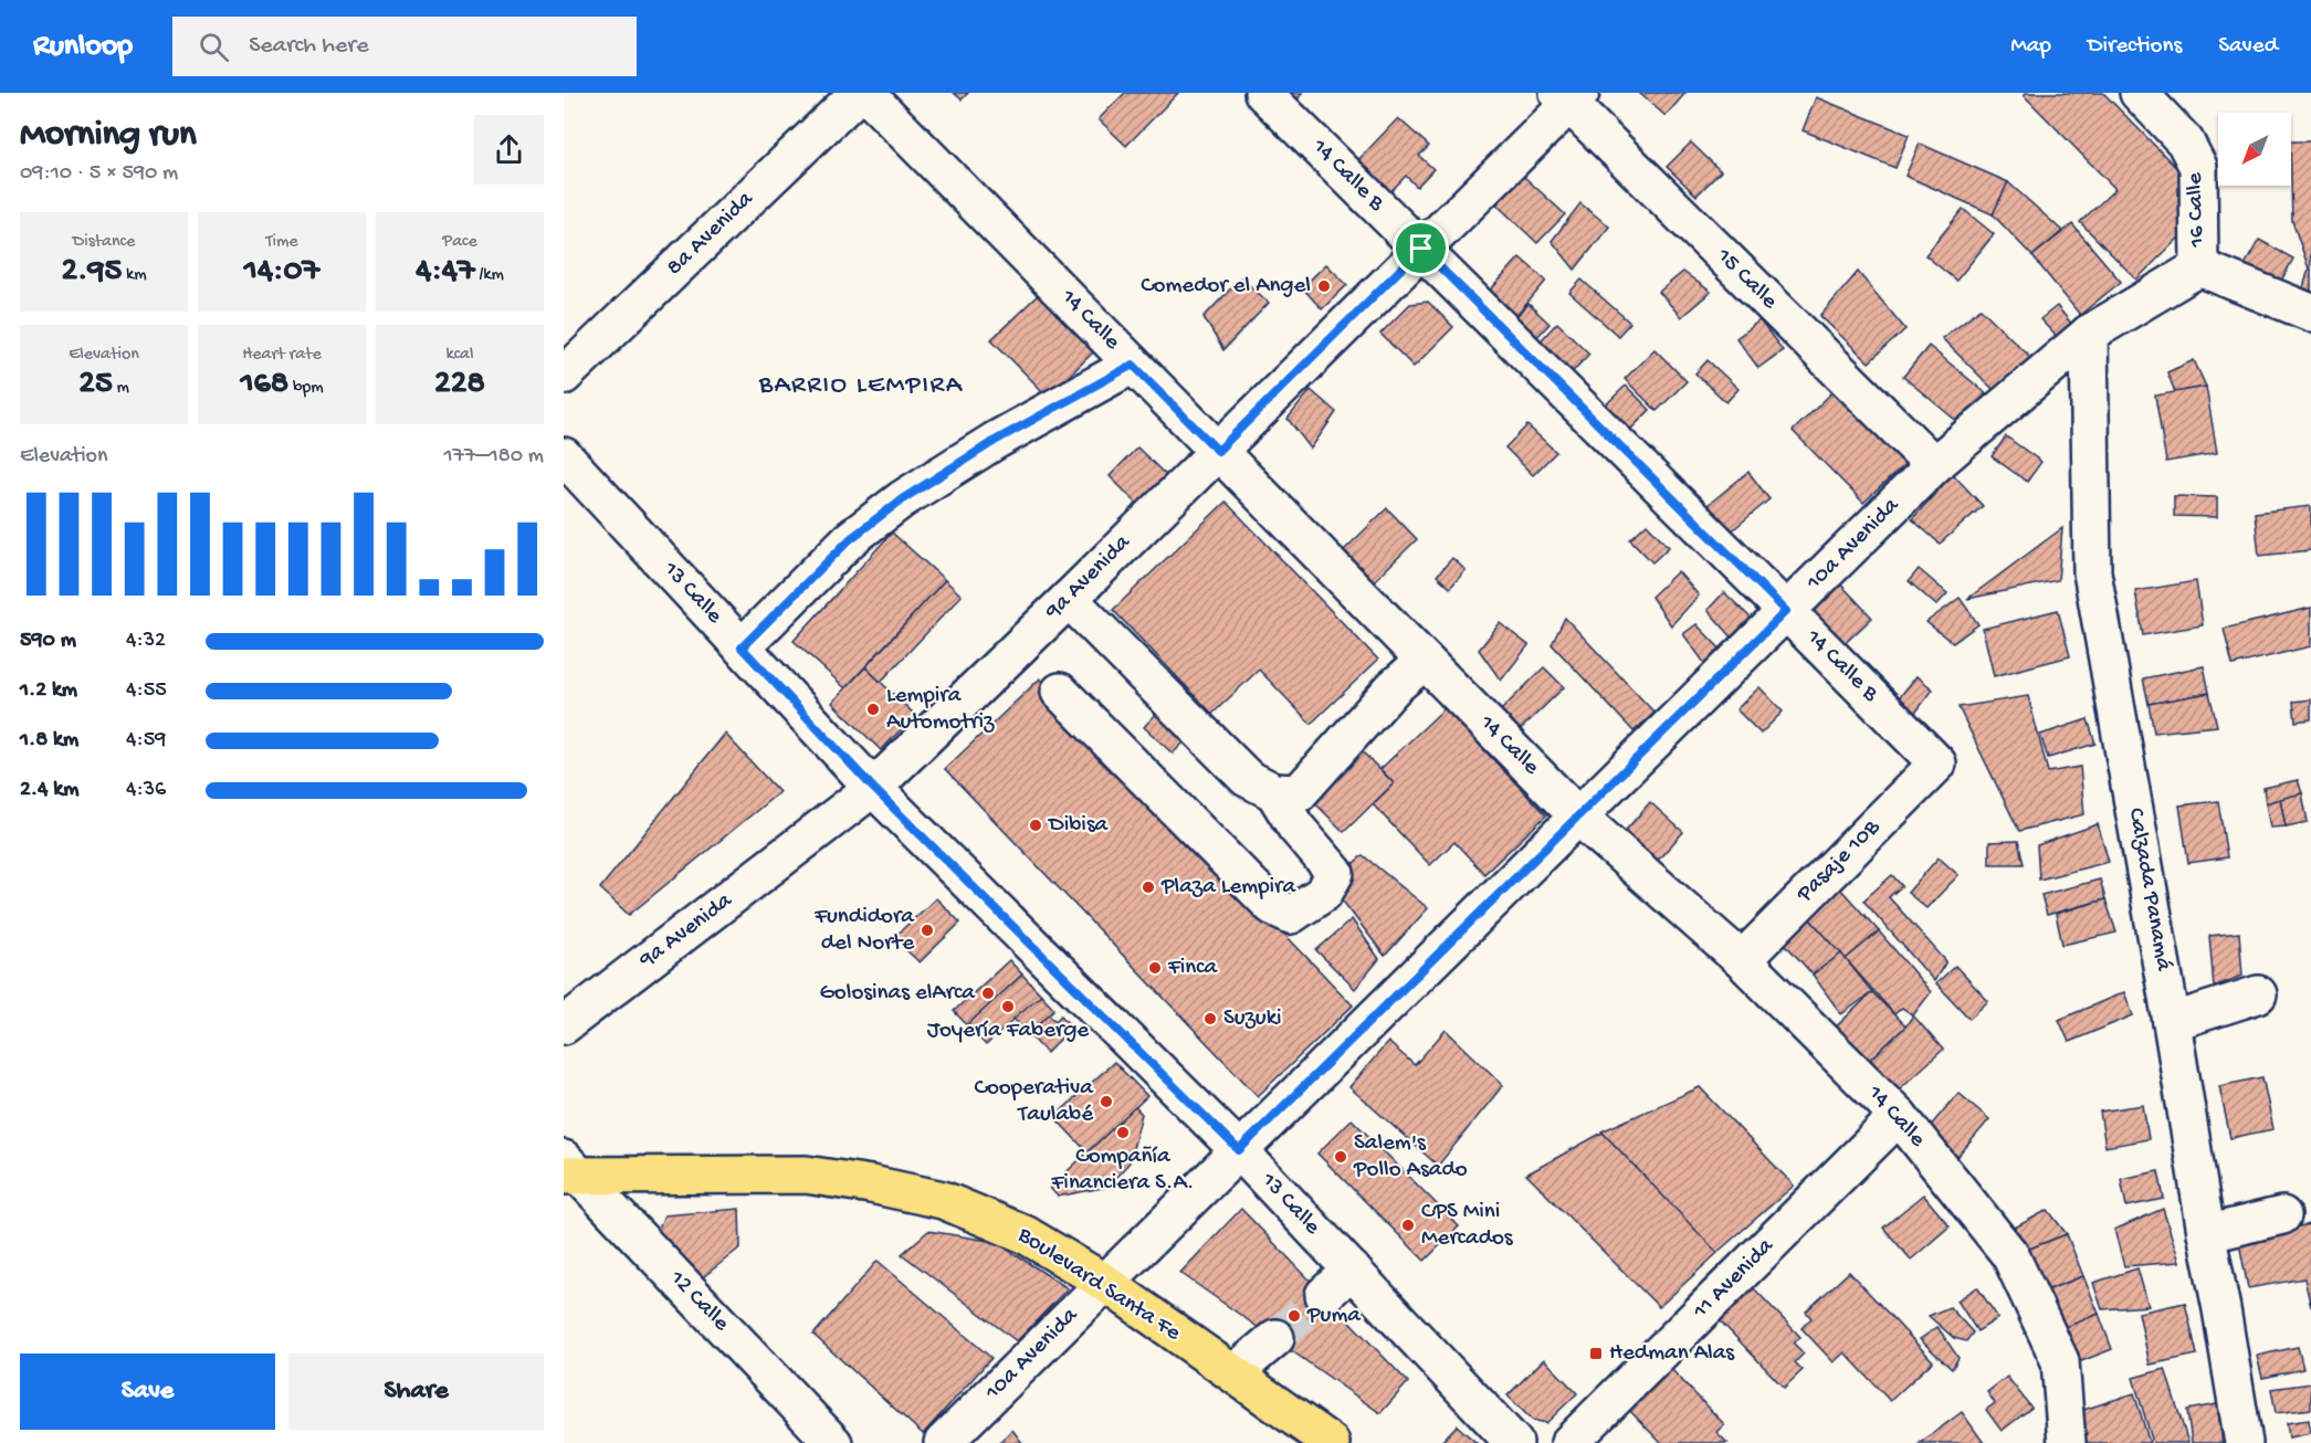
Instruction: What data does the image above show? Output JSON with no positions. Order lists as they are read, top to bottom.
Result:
{
  "streets": {
    "main road": ["Boulevard Santa Fe"],
    "street": [
      "14 Calle B",
      "16 Calle",
      "8a Avenida",
      "15 Calle",
      "14 Calle",
      "10a Avenida",
      "9a Avenida",
      "13 Calle",
      "Pasaje 10B",
      "Calzada Panamá",
      "11 Avenida",
      "12 Calle"
    ]
  },
  "crossings": [
    ["14 Calle B", "10a Avenida"],
    ["14 Calle B", "9a Avenida"],
    ["14 Calle B", "Pasaje 10B"],
    ["16 Calle", "10a Avenida"],
    ["15 Calle", "10a Avenida"],
    ["15 Calle", "9a Avenida"],
    ["14 Calle", "10a Avenida"],
    ["14 Calle", "9a Avenida"],
    ["14 Calle", "Pasaje 10B"],
    ["14 Calle", "11 Avenida"],
    ["10a Avenida", "13 Calle"],
    ["10a Avenida", "Calzada Panamá"],
    ["10a Avenida", "Boulevard Santa Fe"],
    ["9a Avenida", "13 Calle"],
    ["Boulevard Santa Fe", "12 Calle"]
  ],
  "districts": ["BARRIO LEMPIRA"],
  "places": {
    "other": [
      "Comedor el Angel",
      "Lempira Automotriz",
      "Dibisa",
      "Plaza Lempira",
      "Fundidora del Norte",
      "Finca",
      "Golosinas elArca",
      "Joyería Faberge",
      "Suzuki",
      "Cooperativa Taulabé",
      "Compañía Financiera S.A.",
      "Salem's Pollo Asado",
      "CPS Mini Mercados",
      "Puma"
    ],
    "transit": ["Hedman Alas"]
  },
  "north": "bottom left",
  "page": {
    "header": "Runloop",
    "search": "Search here",
    "nav": ["Map", "Directions", "Saved"],
    "heading": ["Morning run", "09:10 · 5 × 590 m"],
    "stats": [
      ["Distance", "2.95 km"],
      ["Time", "14:07"],
      ["Pace", "4:47 /km"],
      ["Elevation", "25 m"],
      ["Heart rate", "168 bpm"],
      ["kcal", "228"]
    ],
    "chart": ["Elevation", "177–180 m"],
    "list": [
      {
        "name": "590 m",
        "note": "4:32"
      },
      {
        "name": "1.2 km",
        "note": "4:55"
      },
      {
        "name": "1.8 km",
        "note": "4:59"
      },
      {
        "name": "2.4 km",
        "note": "4:36"
      }
    ],
    "buttons": ["Save", "Share"]
  }
}
